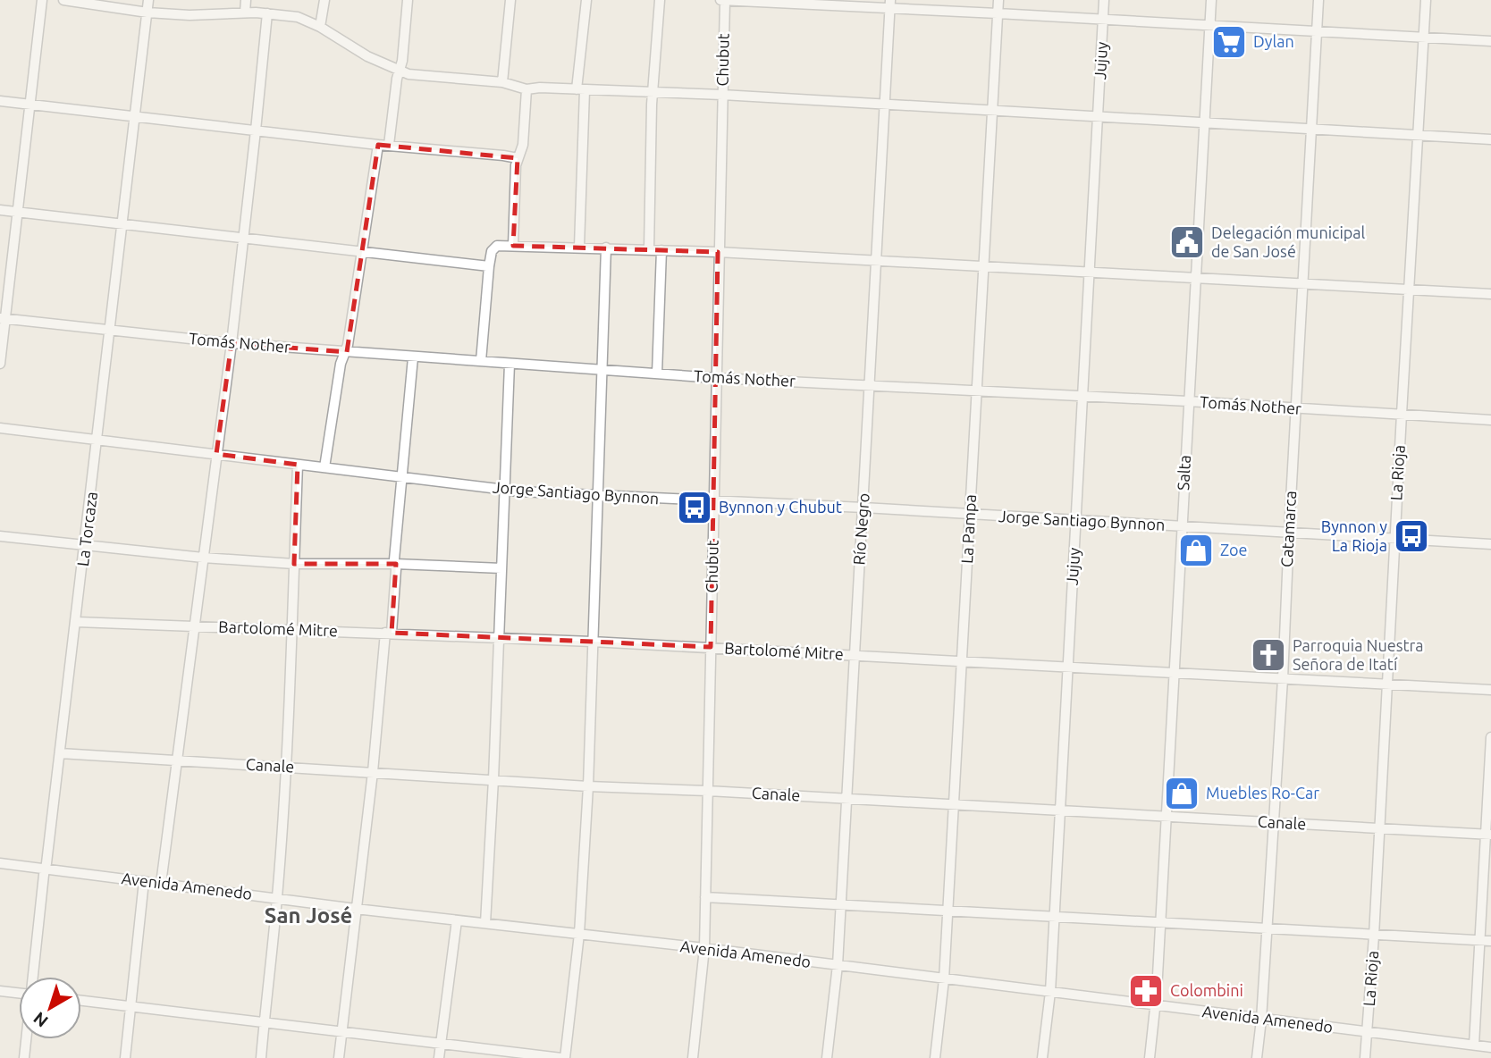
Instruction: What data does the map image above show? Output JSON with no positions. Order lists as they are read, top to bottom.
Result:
{
  "streets": {
    "street": [
      "Chubut",
      "Jujuy",
      "Tomás Nother",
      "Salta",
      "La Rioja",
      "Jorge Santiago Bynnon",
      "La Torcaza",
      "Río Negro",
      "La Pampa",
      "Catamarca",
      "Bartolomé Mitre",
      "Canale",
      "Avenida Amenedo"
    ]
  },
  "crossings": [
    ["Chubut", "Tomás Nother"],
    ["Chubut", "Jorge Santiago Bynnon"],
    ["Chubut", "Bartolomé Mitre"],
    ["Chubut", "Canale"],
    ["Chubut", "Avenida Amenedo"],
    ["Jujuy", "Tomás Nother"],
    ["Jujuy", "Jorge Santiago Bynnon"],
    ["Jujuy", "Bartolomé Mitre"],
    ["Jujuy", "Canale"],
    ["Jujuy", "Avenida Amenedo"],
    ["Tomás Nother", "Salta"],
    ["Tomás Nother", "La Rioja"],
    ["Tomás Nother", "La Torcaza"],
    ["Tomás Nother", "Río Negro"],
    ["Tomás Nother", "La Pampa"],
    ["Tomás Nother", "Catamarca"],
    ["Salta", "Jorge Santiago Bynnon"],
    ["Salta", "Bartolomé Mitre"],
    ["Salta", "Canale"],
    ["Salta", "Avenida Amenedo"],
    ["La Rioja", "Jorge Santiago Bynnon"],
    ["La Rioja", "Bartolomé Mitre"],
    ["La Rioja", "Canale"],
    ["La Rioja", "Avenida Amenedo"],
    ["Jorge Santiago Bynnon", "La Torcaza"],
    ["Jorge Santiago Bynnon", "Río Negro"],
    ["Jorge Santiago Bynnon", "La Pampa"],
    ["Jorge Santiago Bynnon", "Catamarca"],
    ["La Torcaza", "Bartolomé Mitre"],
    ["La Torcaza", "Canale"],
    ["La Torcaza", "Avenida Amenedo"],
    ["Río Negro", "Bartolomé Mitre"],
    ["Río Negro", "Canale"],
    ["Río Negro", "Avenida Amenedo"],
    ["La Pampa", "Bartolomé Mitre"],
    ["La Pampa", "Canale"],
    ["La Pampa", "Avenida Amenedo"],
    ["Catamarca", "Bartolomé Mitre"],
    ["Catamarca", "Canale"],
    ["Catamarca", "Avenida Amenedo"]
  ],
  "districts": ["San José"],
  "places": {
    "supermarket": ["Dylan"],
    "public building": ["Delegación municipal de San José"],
    "bus stop": ["Bynnon y Chubut", "Bynnon y La Rioja"],
    "shop": ["Zoe", "Muebles Ro-Car"],
    "church": ["Parroquia Nuestra Señora de Itatí"],
    "pharmacy": ["Colombini"]
  },
  "north": "bottom left"
}
